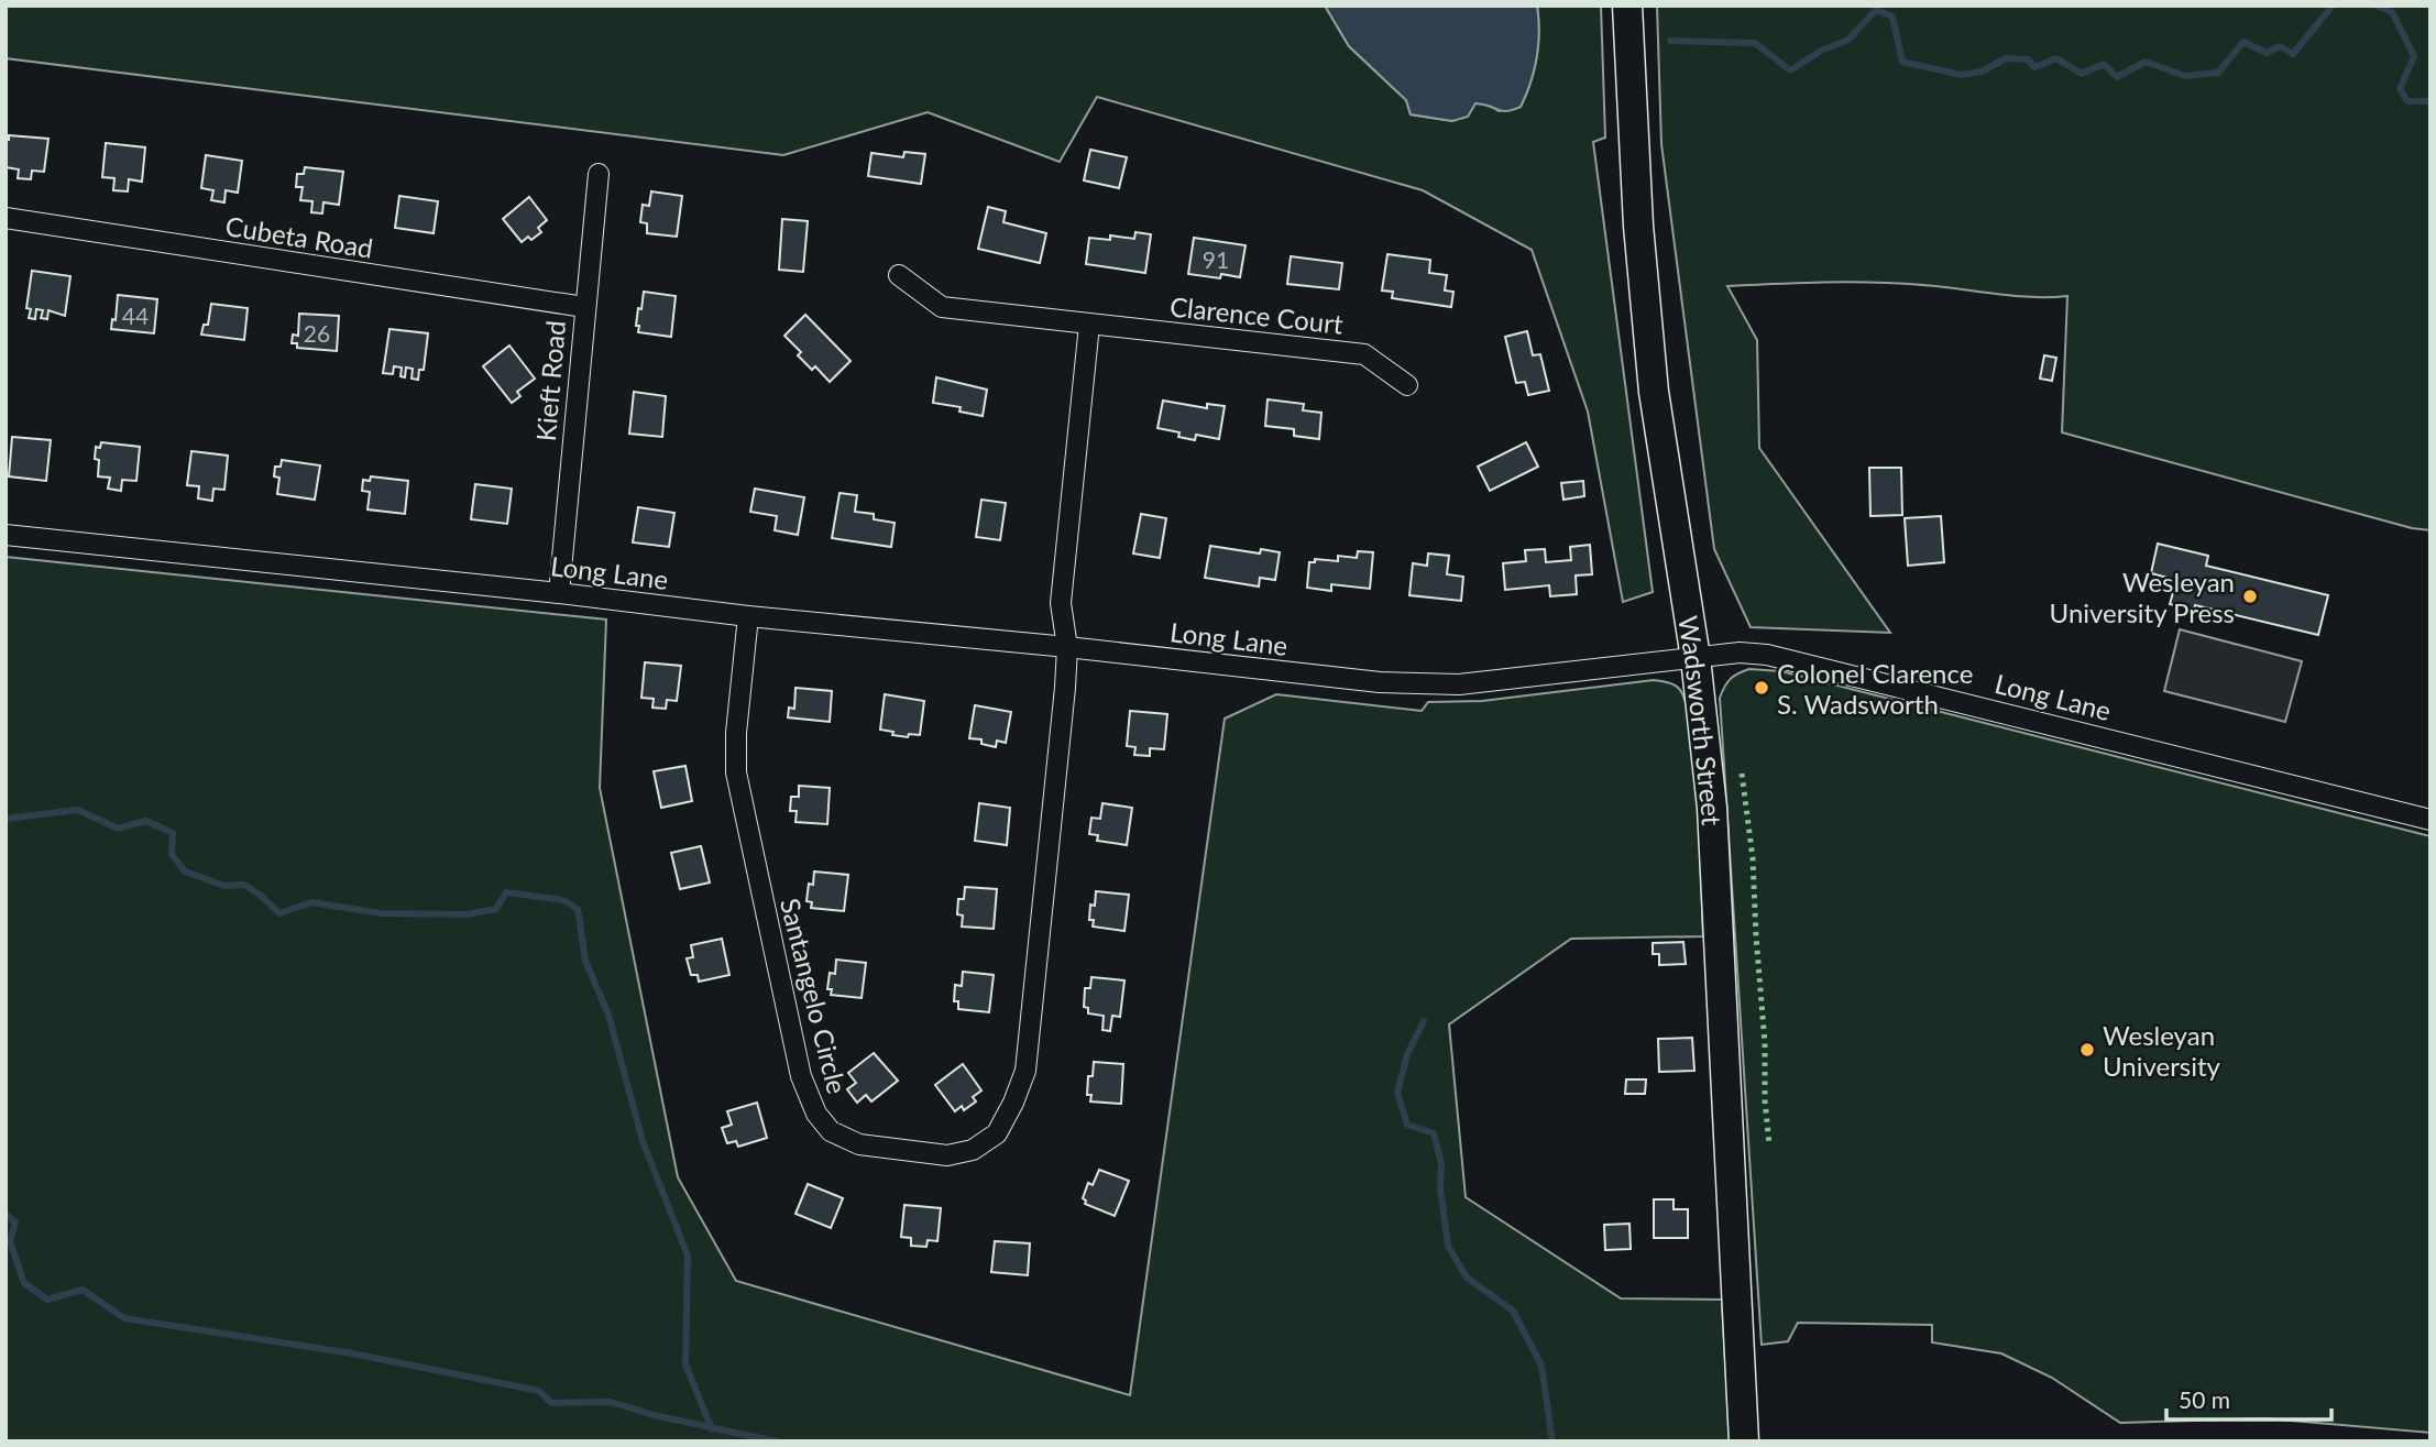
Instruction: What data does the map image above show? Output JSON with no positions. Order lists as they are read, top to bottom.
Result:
{
  "streets": {
    "street": [
      "Cubeta Road",
      "Clarence Court",
      "Kieft Road",
      "Long Lane",
      "Wadsworth Street",
      "Santangelo Circle"
    ]
  },
  "crossings": [
    ["Cubeta Road", "Kieft Road"],
    ["Kieft Road", "Long Lane"],
    ["Long Lane", "Wadsworth Street"],
    ["Long Lane", "Santangelo Circle"]
  ],
  "places": ["Wesleyan University Press", "Colonel Clarence S. Wadsworth", "Wesleyan University"],
  "house_numbers": ["91", "44", "26"],
  "scale_bar": "50 m"
}
